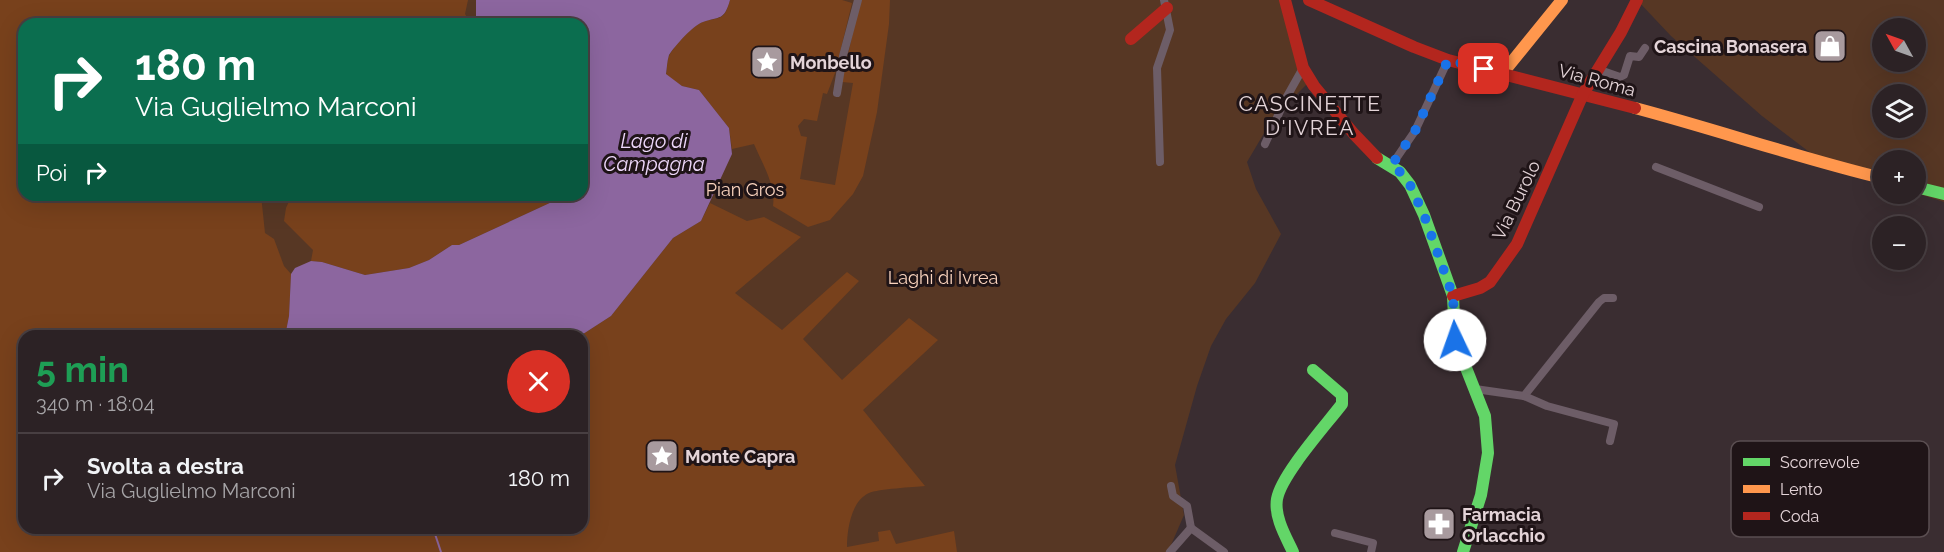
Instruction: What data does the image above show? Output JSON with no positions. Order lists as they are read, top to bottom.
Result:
{
  "streets": {
    "street": ["Via Roma", "Via Burolo"]
  },
  "crossings": [
    ["Via Roma", "Via Burolo"]
  ],
  "districts": ["CASCINETTE D'IVREA"],
  "water": ["Lago di Campagna"],
  "parks": ["Pian Gros", "Laghi di Ivrea"],
  "places": {
    "shop": ["Cascina Bonasera"],
    "place": ["Monbello", "Monte Capra"],
    "pharmacy": ["Farmacia Orlacchio"]
  },
  "legend": ["Scorrevole", "Lento", "Coda"],
  "north": "top left",
  "page": {
    "map_buttons": ["+", "−"],
    "turn": ["180 m", "Via Guglielmo Marconi"],
    "then": "Poi",
    "heading": ["5 min", "340 m · 18:04"],
    "list": [
      {
        "name": "Svolta a destra",
        "note": "Via Guglielmo Marconi",
        "value": "180 m"
      }
    ]
  }
}
